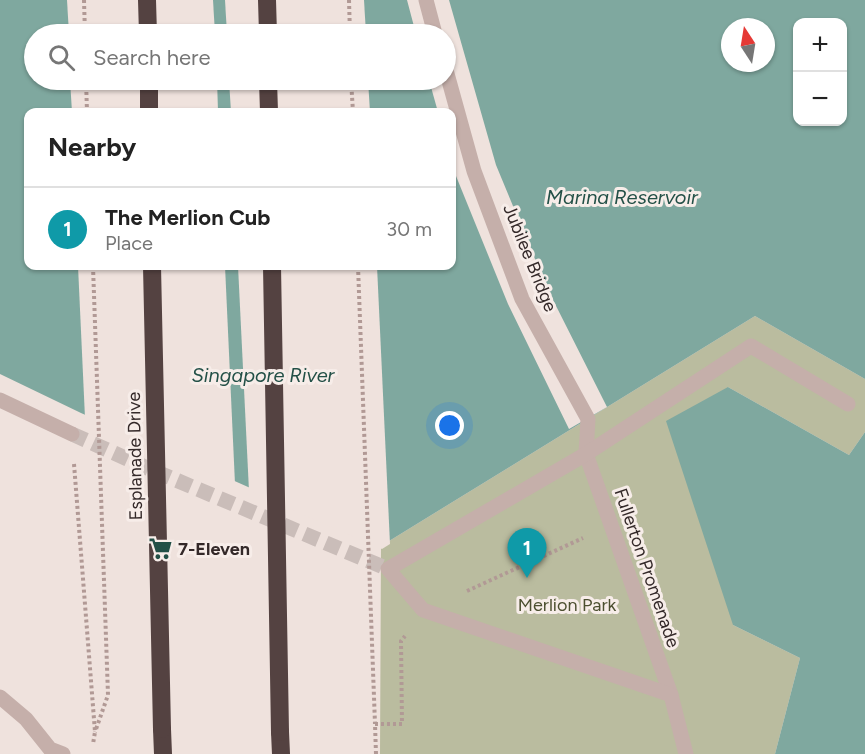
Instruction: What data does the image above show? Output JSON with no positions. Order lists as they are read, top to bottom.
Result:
{
  "streets": {
    "highway": ["Esplanade Drive"],
    "street": ["Jubilee Bridge", "Fullerton Promenade"]
  },
  "crossings": [
    ["Jubilee Bridge", "Fullerton Promenade"]
  ],
  "water": ["Marina Reservoir", "Singapore River"],
  "parks": ["Merlion Park"],
  "places": {
    "supermarket": ["7-Eleven"]
  },
  "north": "top",
  "page": {
    "map_buttons": ["+", "−"],
    "search": "Search here",
    "heading": "Nearby",
    "list": [
      {
        "mark": "1",
        "name": "The Merlion Cub",
        "note": "Place",
        "value": "30 m"
      }
    ],
    "pins": "1"
  }
}
